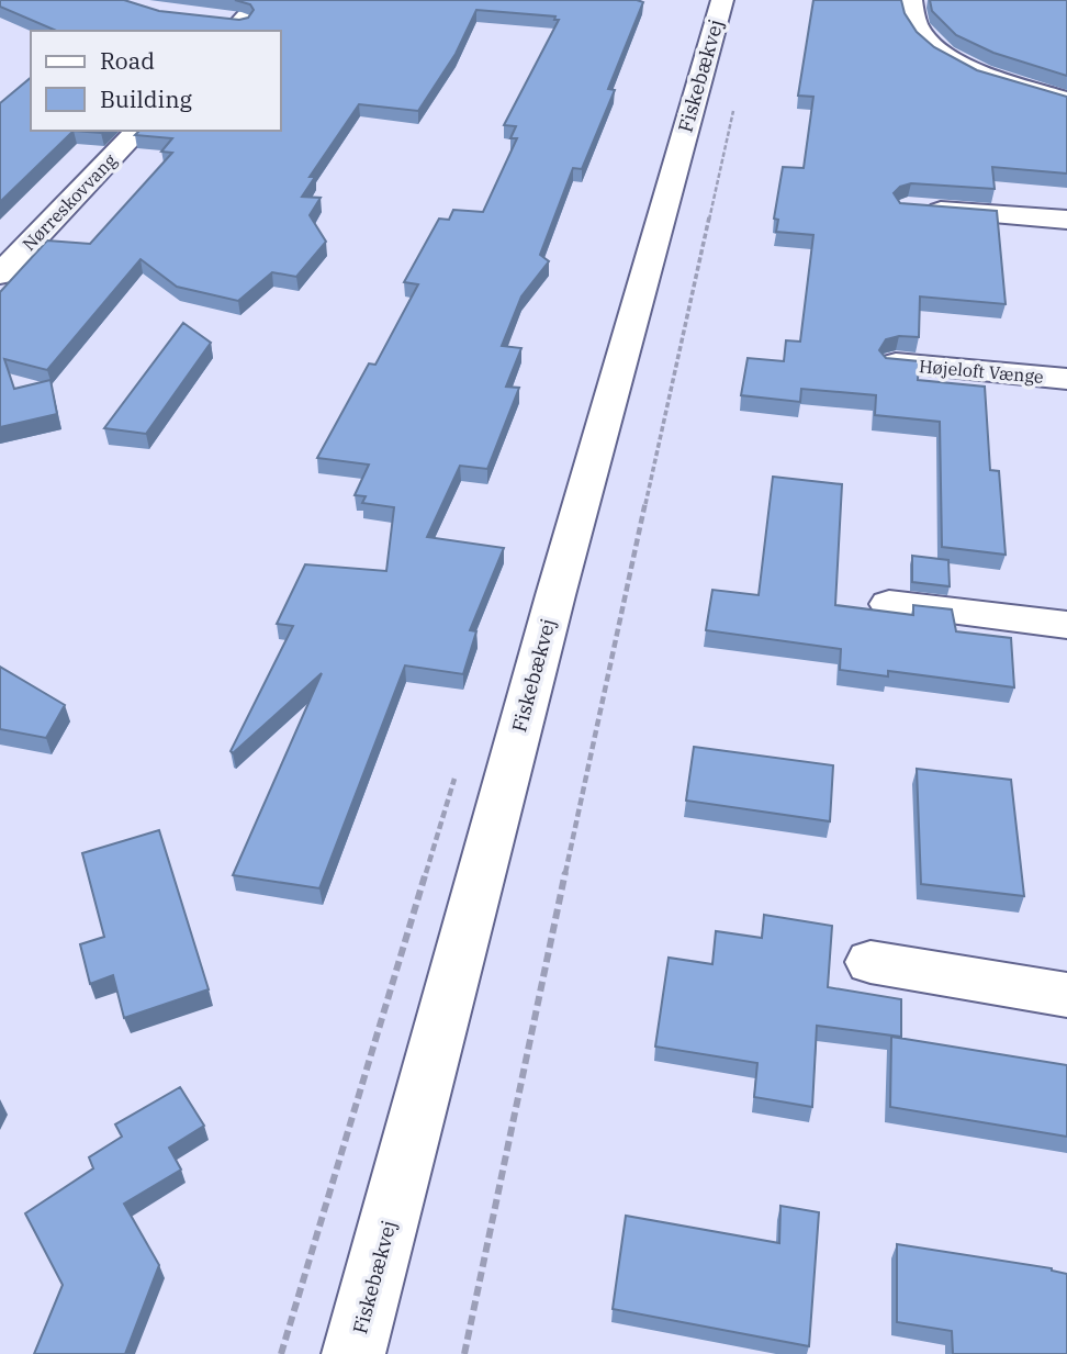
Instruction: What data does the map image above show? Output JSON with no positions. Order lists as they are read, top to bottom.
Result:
{
  "streets": {
    "street": ["Fiskebækvej", "Nørreskovvang", "Højeloft Vænge"]
  },
  "legend": ["Road", "Building"]
}
